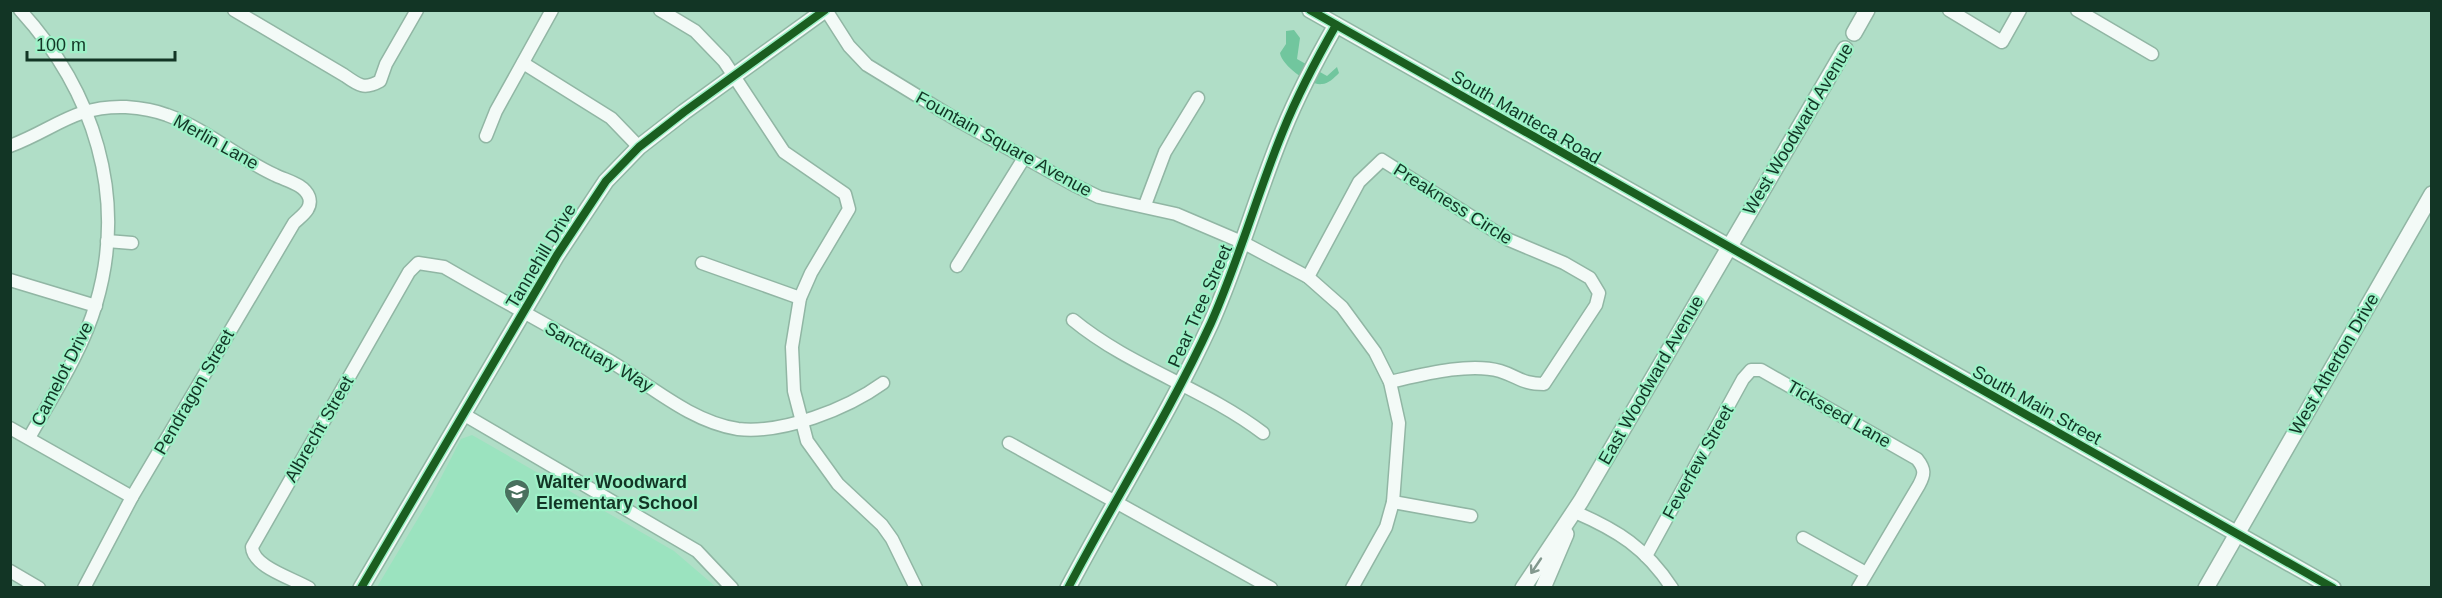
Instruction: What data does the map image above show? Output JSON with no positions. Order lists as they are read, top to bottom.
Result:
{
  "streets": {
    "street": [
      "South Manteca Road",
      "West Woodward Avenue",
      "Merlin Lane",
      "Fountain Square Avenue",
      "Preakness Circle",
      "Tannehill Drive",
      "Pear Tree Street",
      "Sanctuary Way",
      "West Atherton Drive",
      "Camelot Drive",
      "East Woodward Avenue",
      "Pendragon Street",
      "South Main Street",
      "Tickseed Lane",
      "Albrecht Street",
      "Feverfew Street"
    ]
  },
  "crossings": [
    ["South Manteca Road", "West Woodward Avenue"],
    ["South Manteca Road", "Pear Tree Street"],
    ["South Manteca Road", "East Woodward Avenue"],
    ["South Manteca Road", "South Main Street"],
    ["West Woodward Avenue", "East Woodward Avenue"],
    ["West Woodward Avenue", "South Main Street"],
    ["Merlin Lane", "Camelot Drive"],
    ["Merlin Lane", "Pendragon Street"],
    ["Fountain Square Avenue", "Preakness Circle"],
    ["Fountain Square Avenue", "Tannehill Drive"],
    ["Fountain Square Avenue", "Pear Tree Street"],
    ["Tannehill Drive", "Sanctuary Way"],
    ["Sanctuary Way", "Albrecht Street"],
    ["West Atherton Drive", "South Main Street"],
    ["East Woodward Avenue", "South Main Street"],
    ["Tickseed Lane", "Feverfew Street"]
  ],
  "places": {
    "school or university": ["Walter Woodward Elementary School"]
  },
  "scale_bar": "100 m"
}
